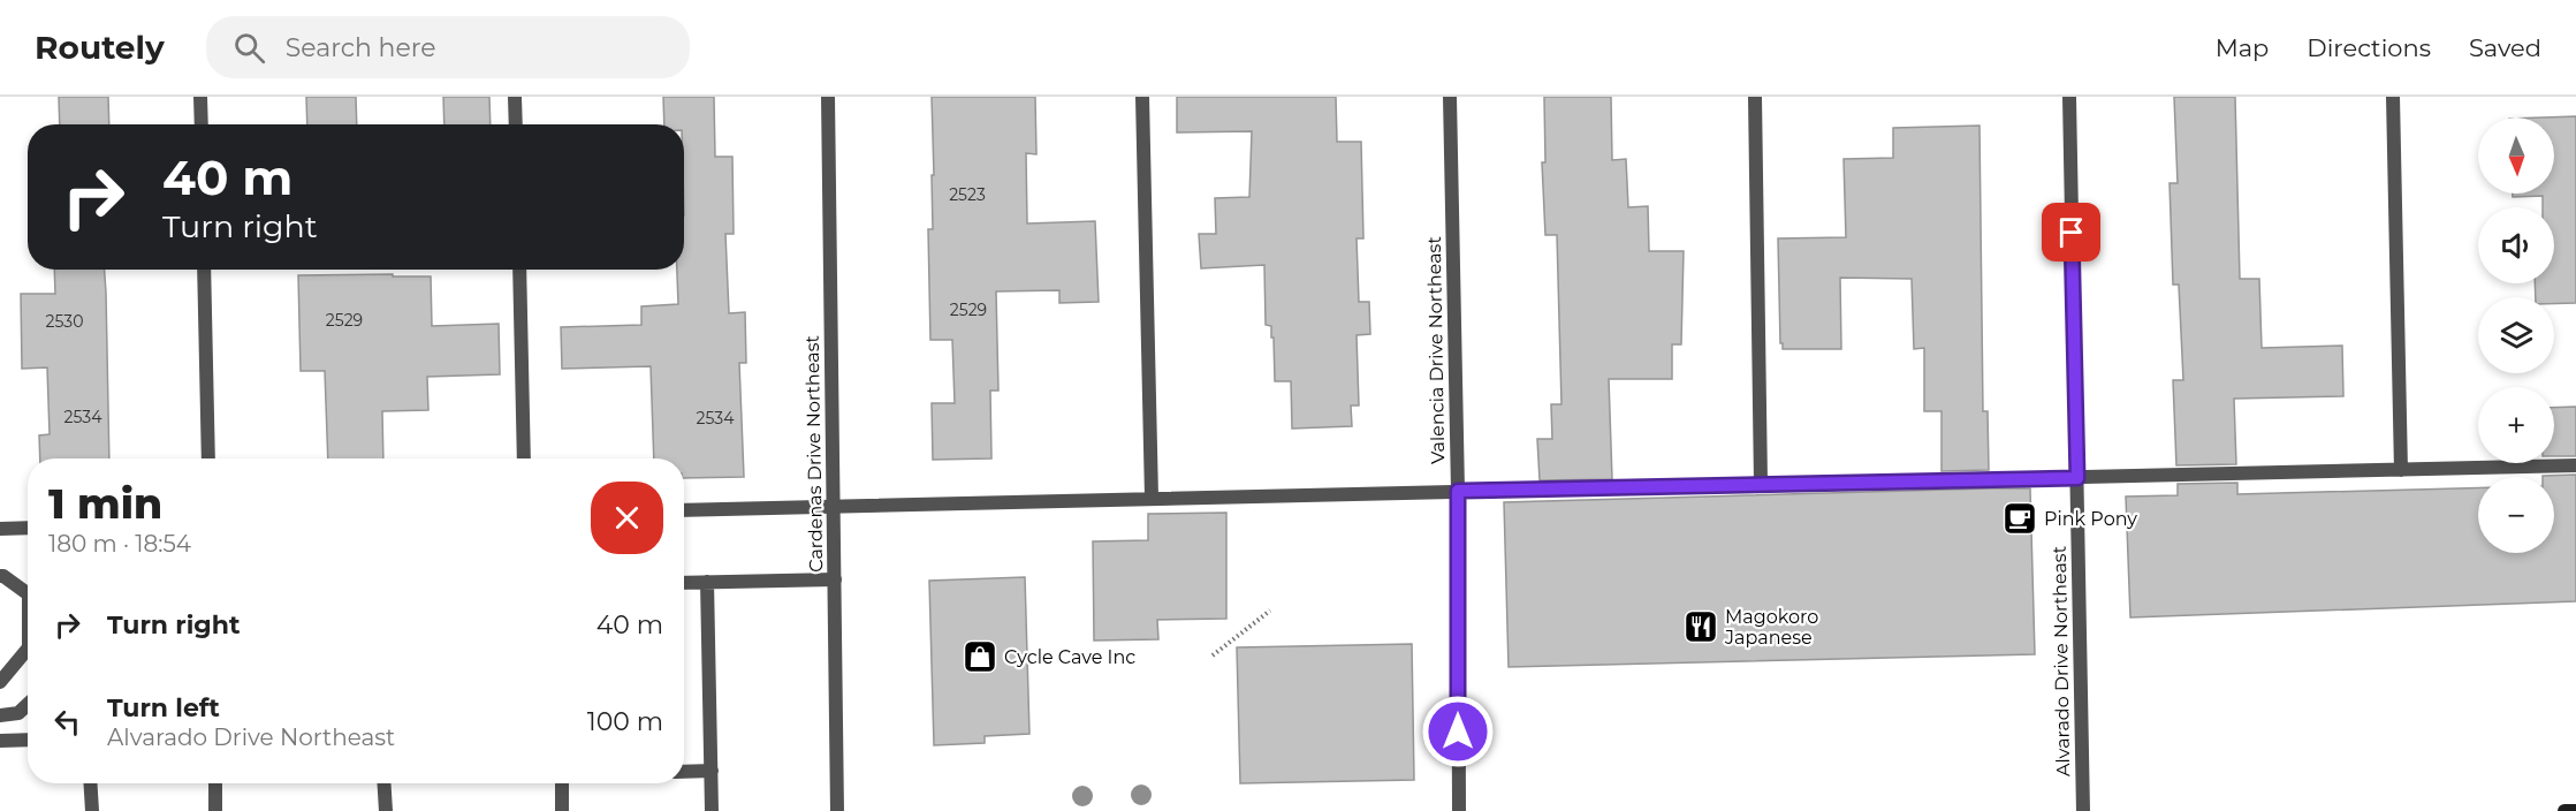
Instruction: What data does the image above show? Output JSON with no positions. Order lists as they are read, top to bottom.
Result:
{
  "streets": {
    "street": ["Valencia Drive Northeast", "Cardenas Drive Northeast", "Alvarado Drive Northeast"]
  },
  "places": {
    "cafe": ["Pink Pony"],
    "restaurant": ["Magokoro Japanese"],
    "shop": ["Cycle Cave Inc"]
  },
  "house_numbers": [
    "2523",
    "2529",
    "2529",
    "2530",
    "2534",
    "2534"
  ],
  "north": "bottom",
  "page": {
    "header": "Routely",
    "search": "Search here",
    "nav": ["Map", "Directions", "Saved"],
    "map_buttons": ["+", "−"],
    "turn": ["40 m", "Turn right"],
    "heading": ["1 min", "180 m · 18:54"],
    "list": [
      {
        "name": "Turn right",
        "value": "40 m"
      },
      {
        "name": "Turn left",
        "note": "Alvarado Drive Northeast",
        "value": "100 m"
      }
    ]
  }
}
